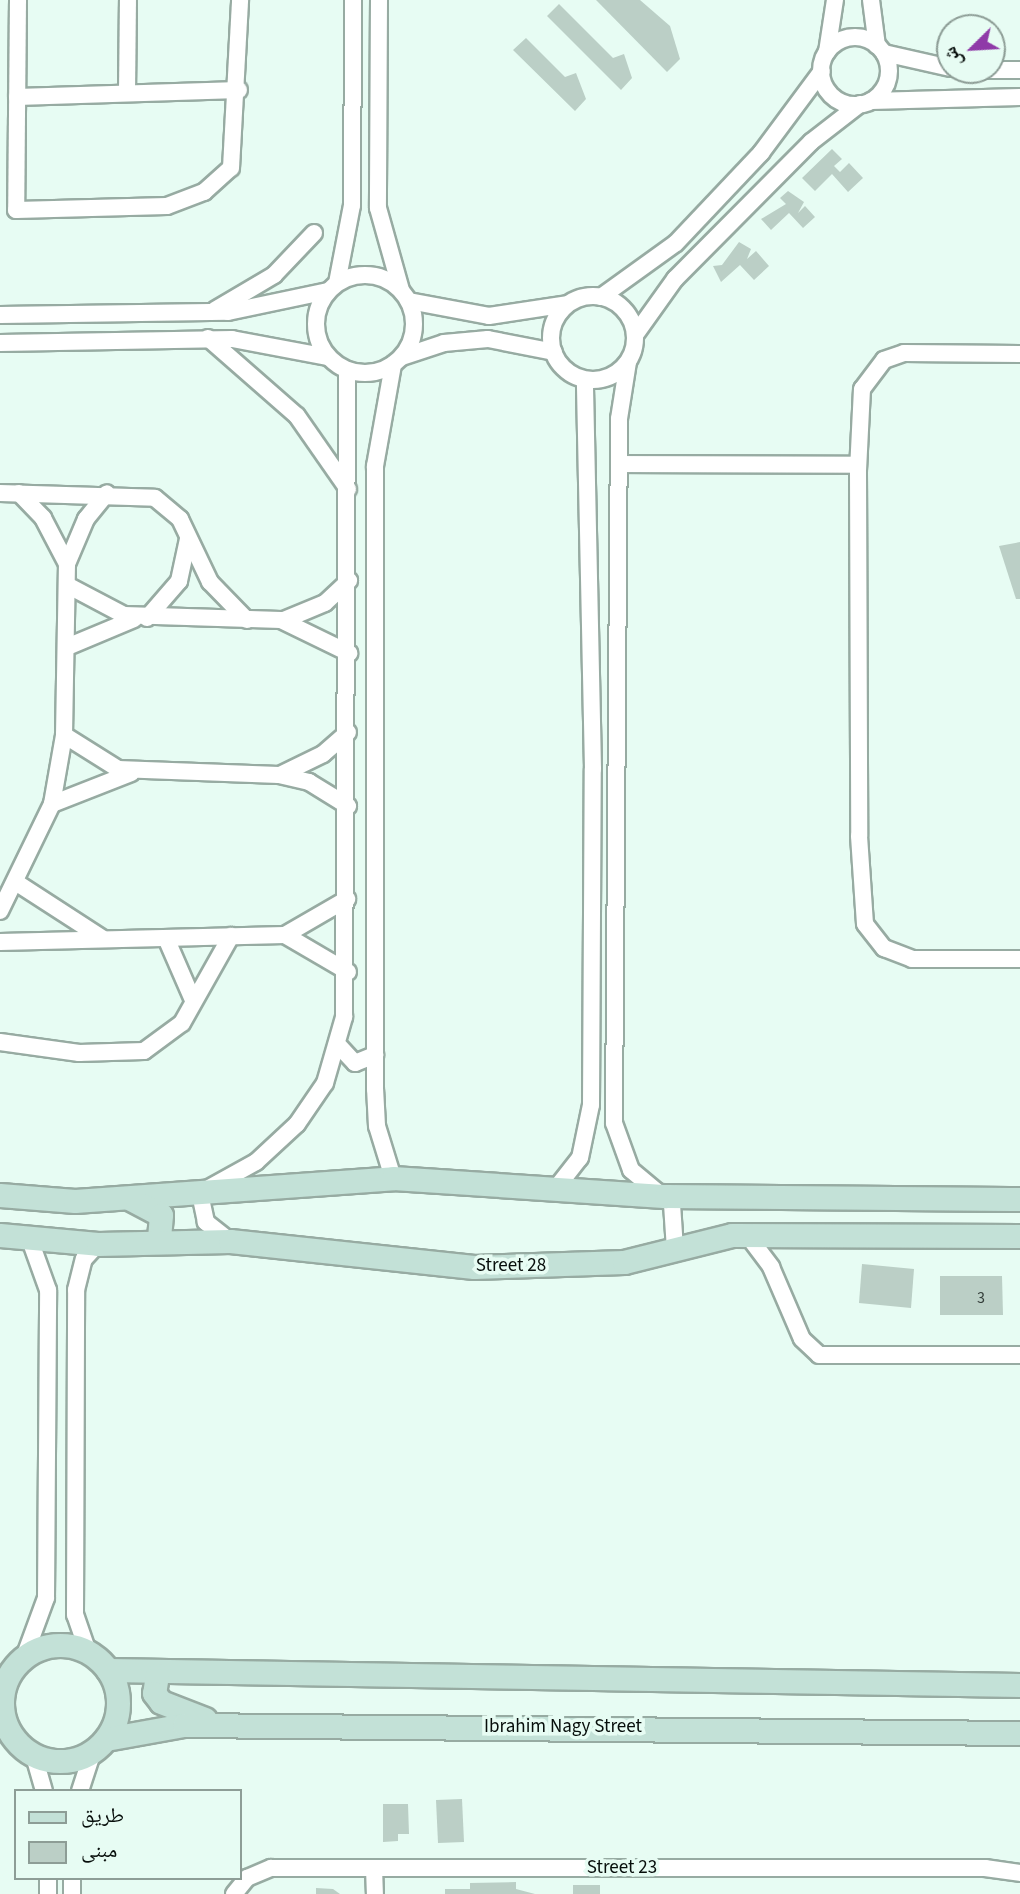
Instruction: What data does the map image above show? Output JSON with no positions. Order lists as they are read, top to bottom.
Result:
{
  "streets": {
    "street": ["Street 28", "Ibrahim Nagy Street", "Street 23"]
  },
  "house_numbers": ["3"],
  "legend": ["طريق", "مبنى"],
  "north": "bottom left"
}
